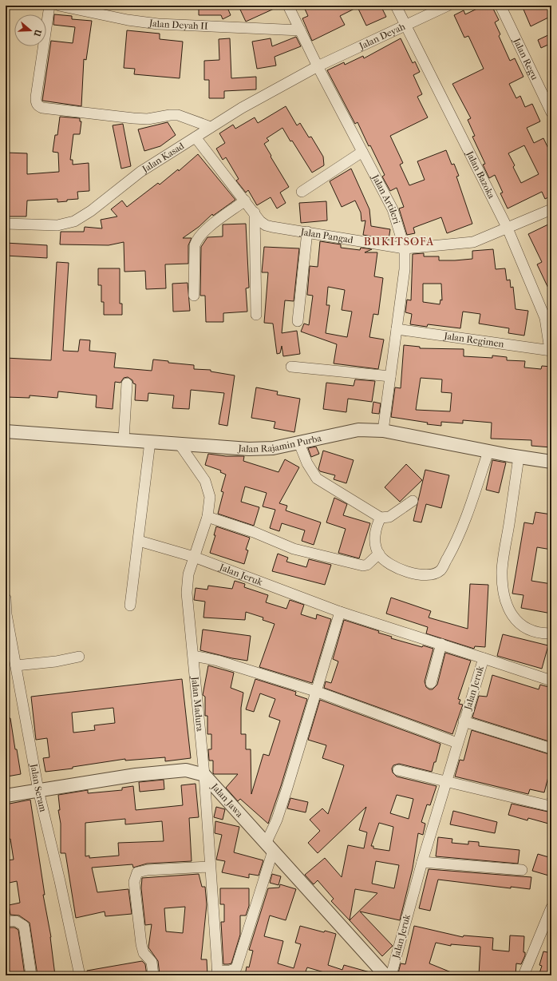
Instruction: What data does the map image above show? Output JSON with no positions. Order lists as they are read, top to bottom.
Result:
{
  "streets": {
    "street": [
      "Jalan Deyah II",
      "Jalan Deyah",
      "Jalan Regu",
      "Jalan Kasad",
      "Jalan Bazoka",
      "Jalan Artileri",
      "Jalan Pangad",
      "Jalan Regimen",
      "Jalan Rajamin Purba",
      "Jalan Jeruk",
      "Jalan Madura",
      "Jalan Seram",
      "Jalan Jawa"
    ]
  },
  "crossings": [
    ["Jalan Deyah II", "Jalan Artileri"],
    ["Jalan Deyah", "Jalan Kasad"],
    ["Jalan Deyah", "Jalan Bazoka"],
    ["Jalan Deyah", "Jalan Artileri"],
    ["Jalan Kasad", "Jalan Artileri"],
    ["Jalan Kasad", "Jalan Pangad"],
    ["Jalan Bazoka", "Jalan Pangad"],
    ["Jalan Bazoka", "Jalan Regimen"],
    ["Jalan Artileri", "Jalan Pangad"],
    ["Jalan Artileri", "Jalan Regimen"],
    ["Jalan Artileri", "Jalan Rajamin Purba"],
    ["Jalan Rajamin Purba", "Jalan Madura"],
    ["Jalan Jeruk", "Jalan Madura"],
    ["Jalan Madura", "Jalan Jawa"],
    ["Jalan Seram", "Jalan Jawa"]
  ],
  "districts": ["BUKITSOFA"],
  "north": "right"
}
